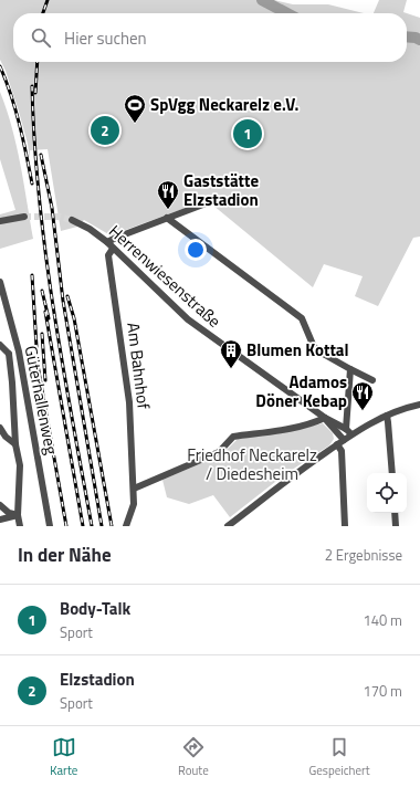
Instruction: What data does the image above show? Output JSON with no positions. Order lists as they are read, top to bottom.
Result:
{
  "streets": {
    "street": ["Herrenwiesenstraße", "Am Bahnhof", "Güterhallenweg"]
  },
  "crossings": [
    ["Herrenwiesenstraße", "Am Bahnhof"]
  ],
  "parks": ["Friedhof Neckarelz / Diedesheim"],
  "places": {
    "sports": ["SpVgg Neckarelz e.V."],
    "restaurant": ["Gaststätte Elzstadion", "Adamos Döner Kebap"],
    "building": ["Blumen Kottal"]
  },
  "page": {
    "search": "Hier suchen",
    "pins": ["2", "1"],
    "heading": ["In der Nähe", "2 Ergebnisse"],
    "list": [
      {
        "mark": "1",
        "name": "Body-Talk",
        "note": "Sport",
        "value": "140 m"
      },
      {
        "mark": "2",
        "name": "Elzstadion",
        "note": "Sport",
        "value": "170 m"
      }
    ],
    "nav": ["Karte", "Route", "Gespeichert"]
  }
}
